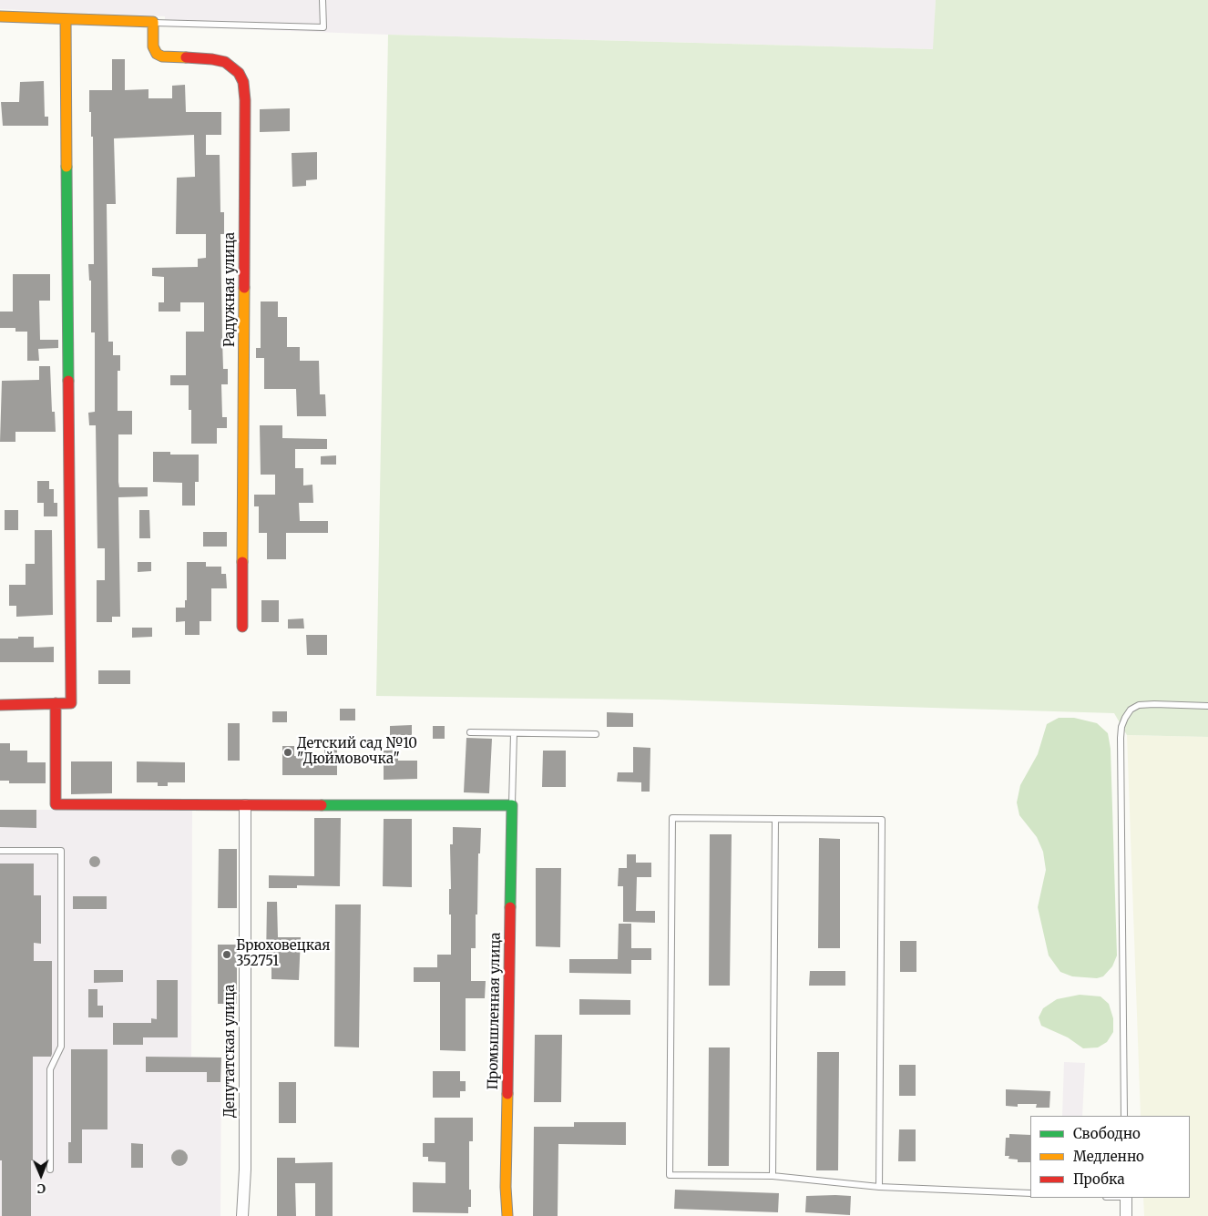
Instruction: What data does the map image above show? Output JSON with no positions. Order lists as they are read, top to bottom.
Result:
{
  "streets": {
    "street": ["Радужная улица", "Промышленная улица", "Депутатская улица"]
  },
  "places": ["Детский сад №10 \"Дюймовочка\"", "Брюховецкая 352751"],
  "legend": ["Свободно", "Медленно", "Пробка"],
  "north": "bottom"
}
